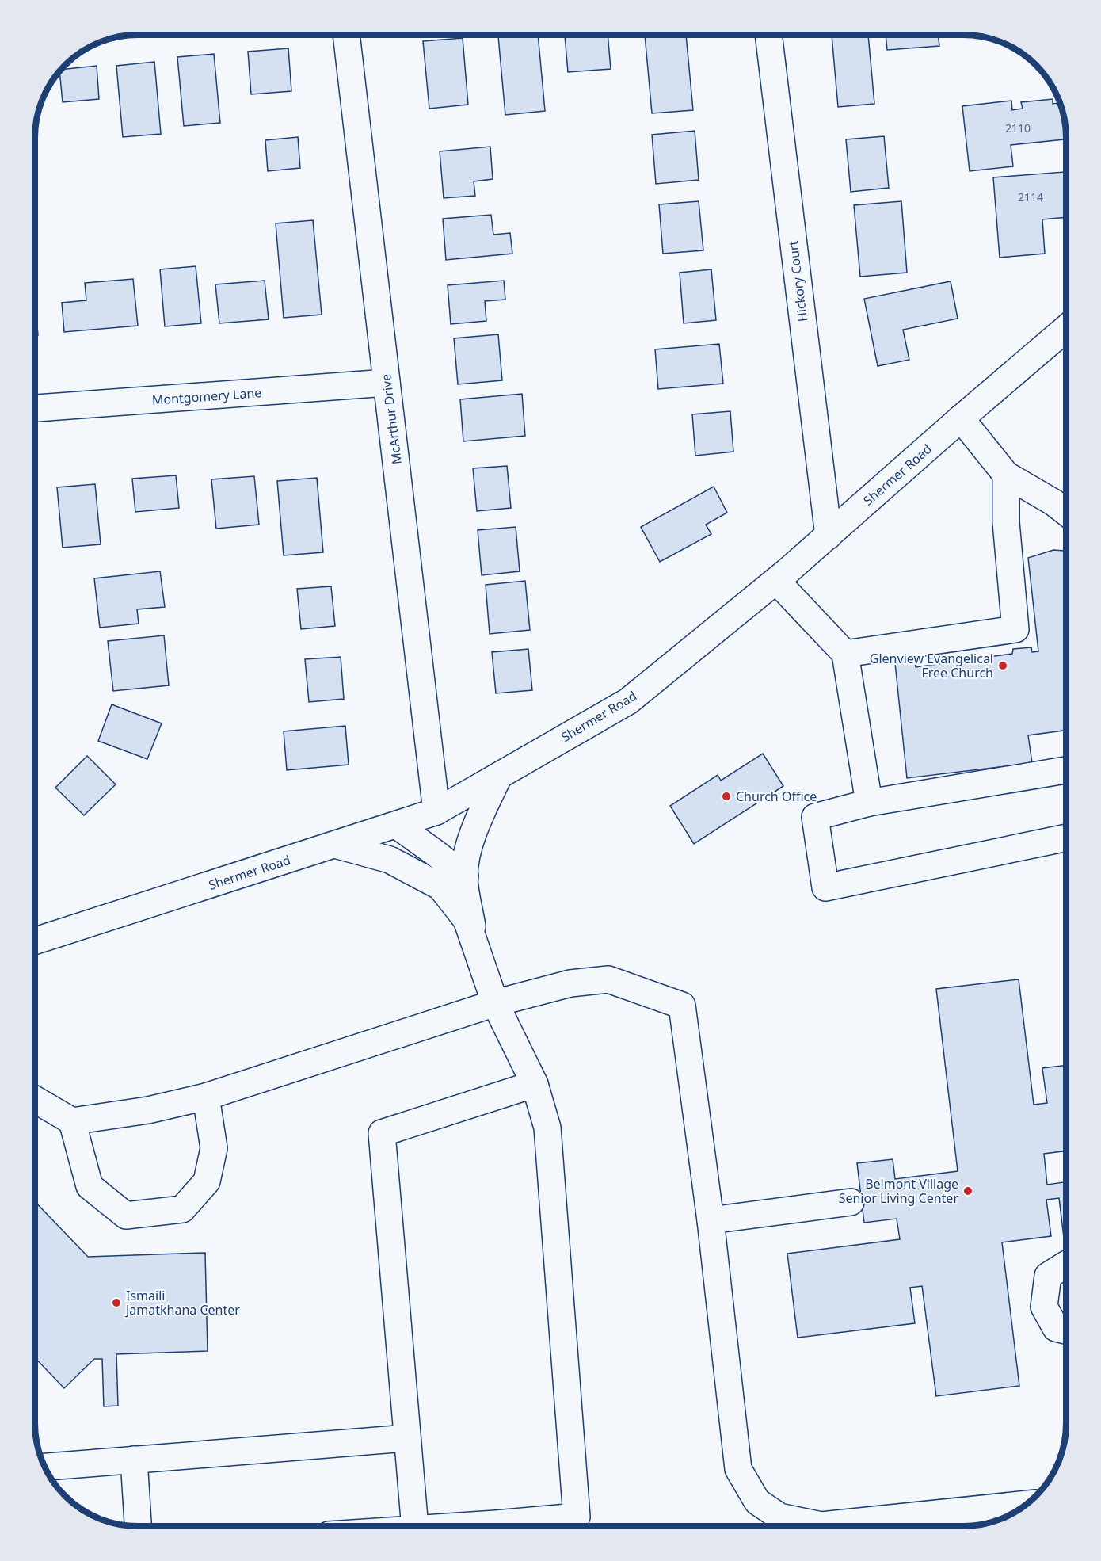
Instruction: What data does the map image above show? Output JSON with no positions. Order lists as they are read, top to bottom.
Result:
{
  "streets": {
    "street": [
      "Hickory Court",
      "Montgomery Lane",
      "McArthur Drive",
      "Shermer Road"
    ]
  },
  "crossings": [
    ["Hickory Court", "Shermer Road"],
    ["Montgomery Lane", "McArthur Drive"],
    ["McArthur Drive", "Shermer Road"]
  ],
  "places": [
    "Glenview Evangelical Free Church",
    "Church Office",
    "Belmont Village Senior Living Center",
    "Ismaili Jamatkhana Center"
  ],
  "house_numbers": ["2110", "2114"]
}
